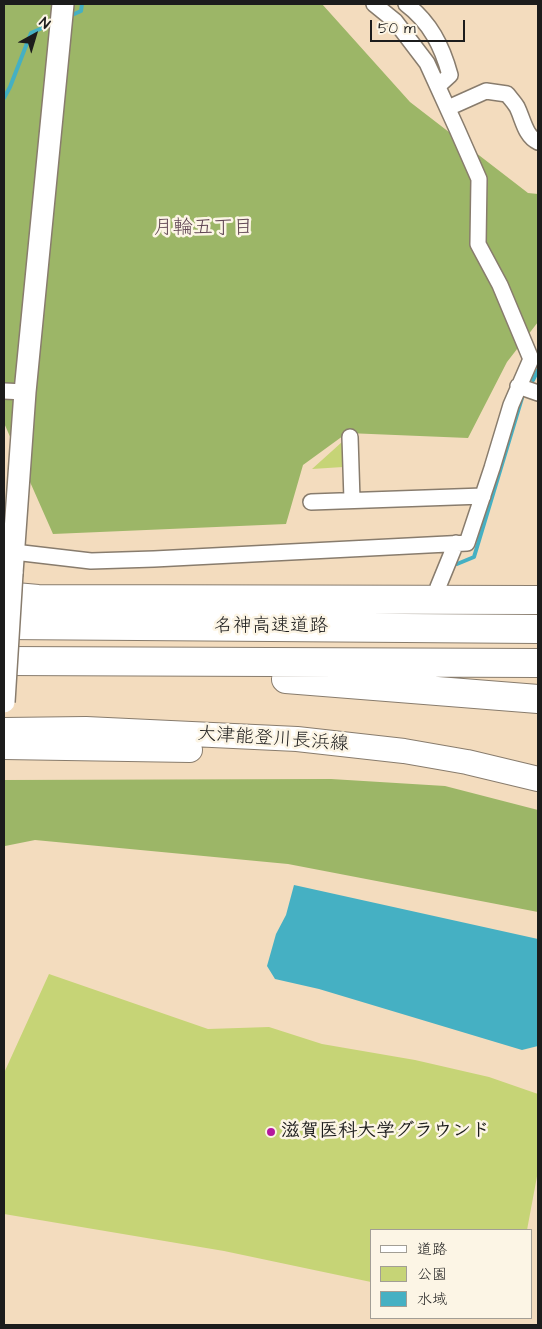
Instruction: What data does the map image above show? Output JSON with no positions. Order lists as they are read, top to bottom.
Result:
{
  "streets": {
    "highway": ["名神高速道路"],
    "main road": ["大津能登川長浜線"]
  },
  "districts": ["月輪五丁目"],
  "places": ["滋賀医科大学グラウンド"],
  "legend": ["道路", "公園", "水域"],
  "scale_bar": "50 m",
  "north": "top right"
}
